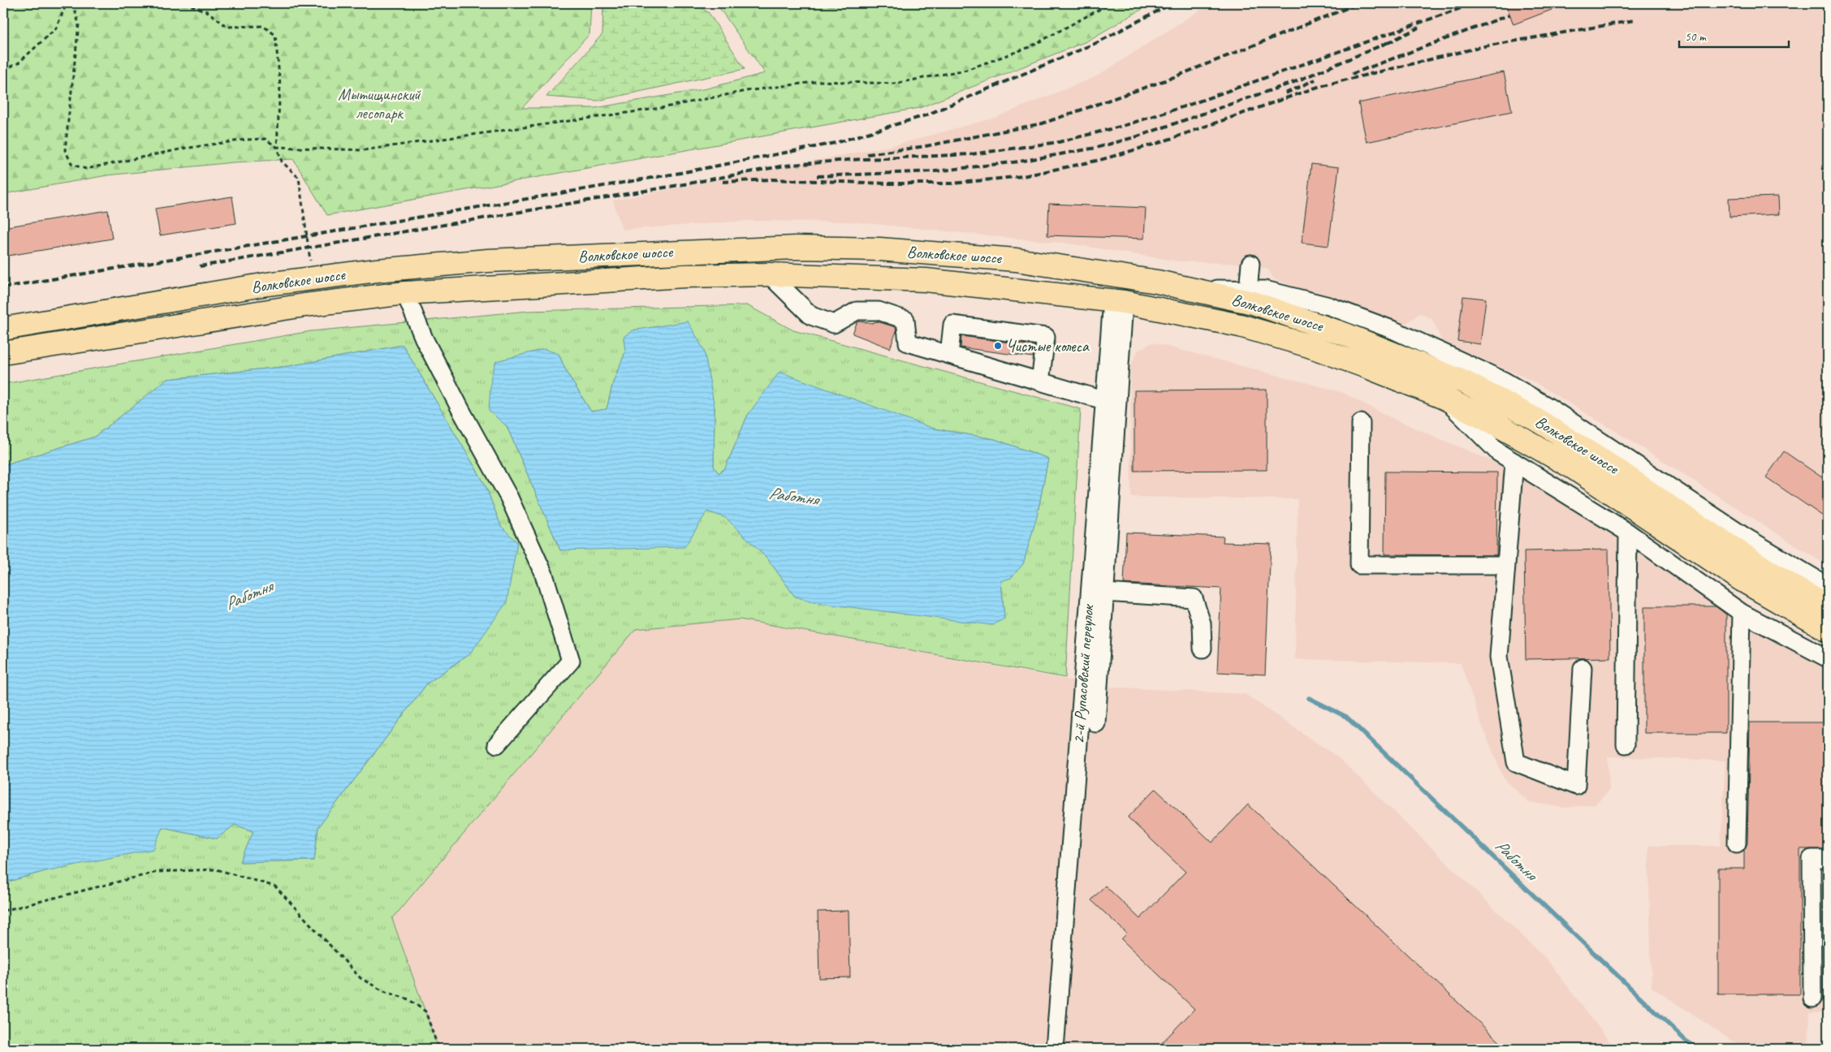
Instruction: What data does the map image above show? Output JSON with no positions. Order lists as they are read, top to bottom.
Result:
{
  "streets": {
    "main road": ["Волковское шоссе"],
    "street": ["2-й Рупасовский переулок"]
  },
  "crossings": [
    ["Волковское шоссе", "2-й Рупасовский переулок"]
  ],
  "water": ["Работня"],
  "parks": ["Мытищинский лесопарк"],
  "places": ["Чистые колеса"],
  "scale_bar": "50 m"
}
